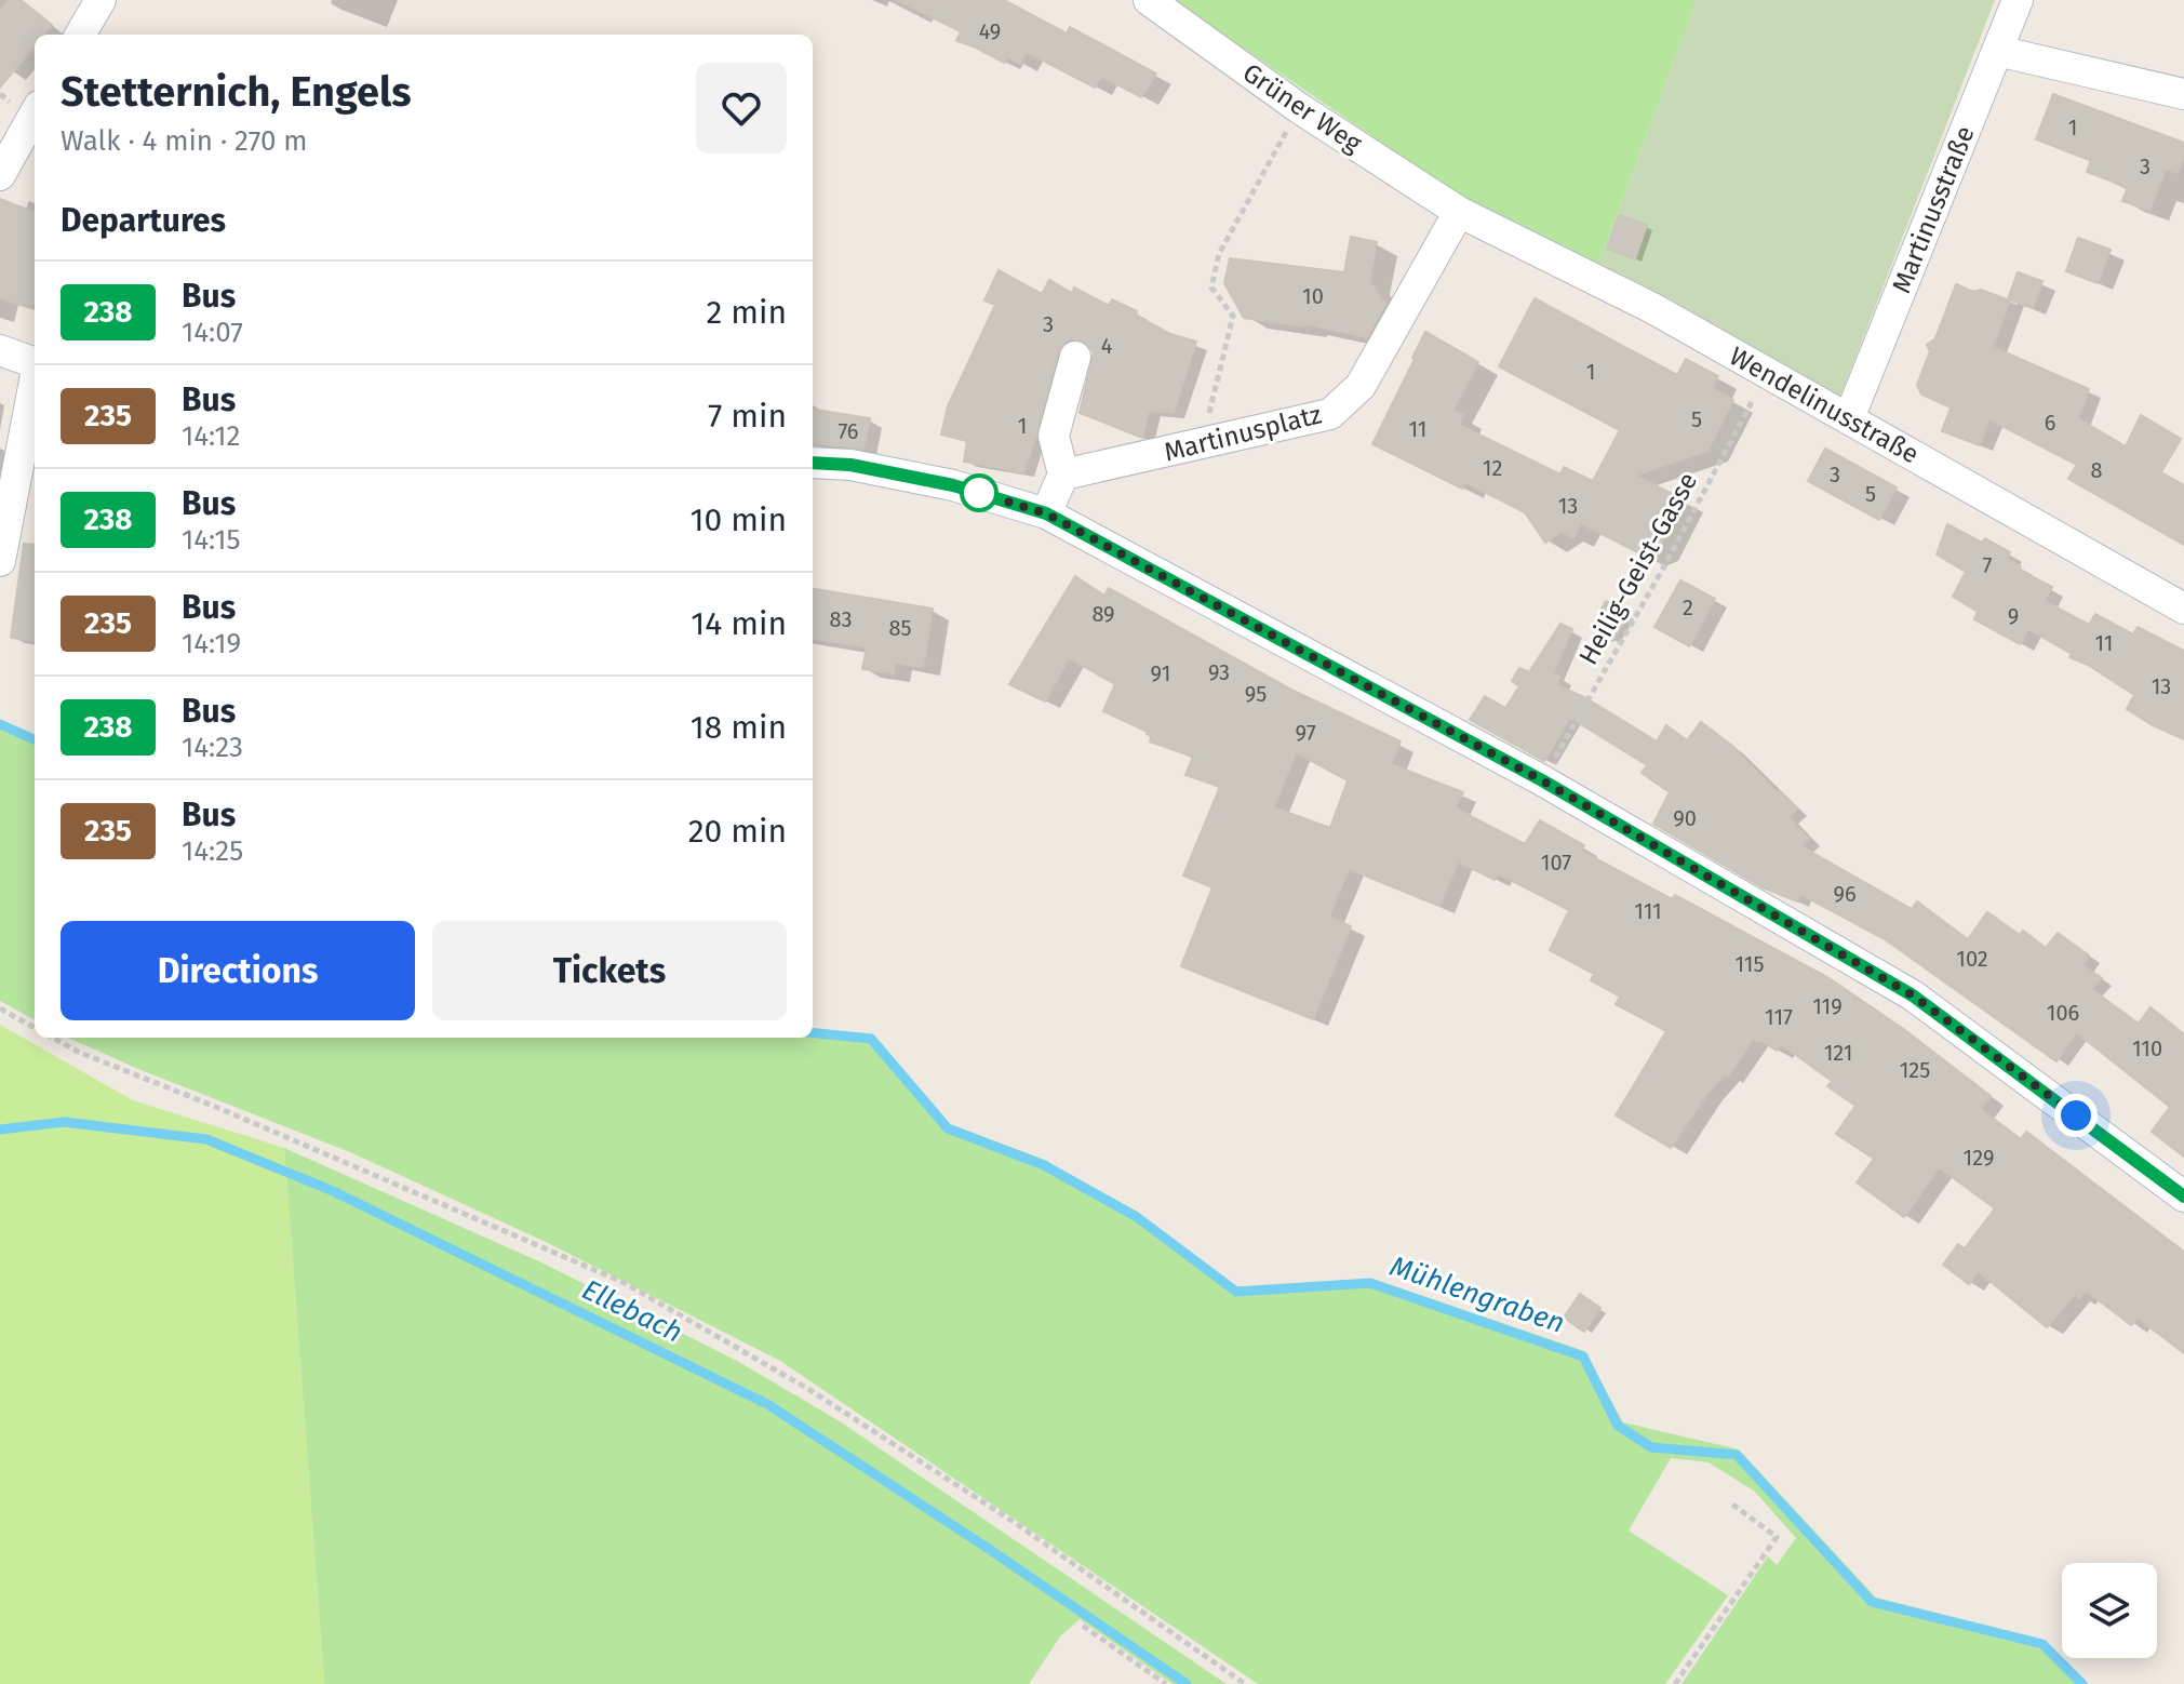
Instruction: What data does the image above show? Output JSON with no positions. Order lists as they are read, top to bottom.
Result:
{
  "streets": {
    "street": [
      "Grüner Weg",
      "Martinusstraße",
      "Wendelinusstraße",
      "Martinusplatz"
    ],
    "path": ["Heilig-Geist-Gasse"]
  },
  "crossings": [
    ["Grüner Weg", "Wendelinusstraße"],
    ["Grüner Weg", "Martinusplatz"],
    ["Martinusstraße", "Wendelinusstraße"],
    ["Wendelinusstraße", "Martinusplatz"],
    ["Wendelinusstraße", "Heilig-Geist-Gasse"]
  ],
  "water": ["Mühlengraben", "Ellebach"],
  "lines": ["bus line 238"],
  "house_numbers": [
    "49",
    "1",
    "3",
    "10",
    "3",
    "4",
    "1",
    "5",
    "6",
    "1",
    "11",
    "76",
    "12",
    "8",
    "3",
    "5",
    "13",
    "7",
    "2",
    "89",
    "9",
    "83",
    "85",
    "11",
    "93",
    "91",
    "13",
    "95",
    "97",
    "90",
    "107",
    "96",
    "111",
    "102",
    "115",
    "119",
    "106",
    "117",
    "110",
    "121",
    "125",
    "129"
  ],
  "page": {
    "heading": [
      ["Stetternich, Engels", "Walk · 4 min · 270 m"],
      "Departures"
    ],
    "list": [
      {
        "mark": "238",
        "name": "Bus",
        "note": "14:07",
        "value": "2 min"
      },
      {
        "mark": "235",
        "name": "Bus",
        "note": "14:12",
        "value": "7 min"
      },
      {
        "mark": "238",
        "name": "Bus",
        "note": "14:15",
        "value": "10 min"
      },
      {
        "mark": "235",
        "name": "Bus",
        "note": "14:19",
        "value": "14 min"
      },
      {
        "mark": "238",
        "name": "Bus",
        "note": "14:23",
        "value": "18 min"
      },
      {
        "mark": "235",
        "name": "Bus",
        "note": "14:25",
        "value": "20 min"
      }
    ],
    "buttons": ["Directions", "Tickets"]
  }
}
